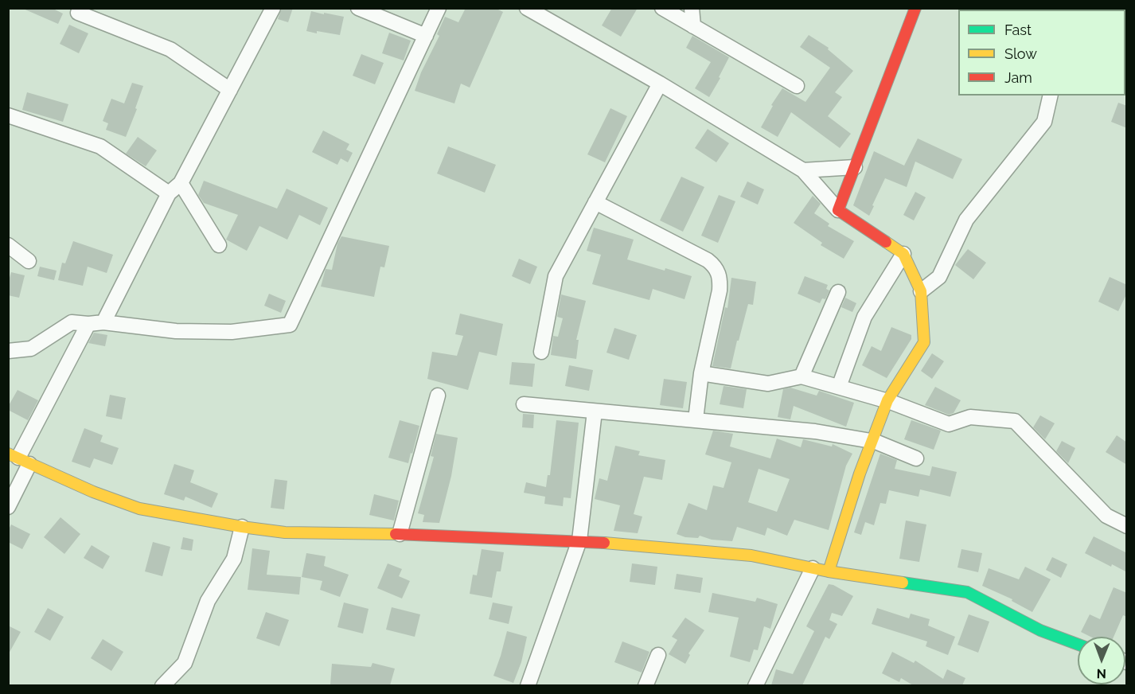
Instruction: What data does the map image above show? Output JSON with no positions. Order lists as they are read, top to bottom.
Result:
{
  "legend": ["Fast", "Slow", "Jam"],
  "north": "bottom"
}
